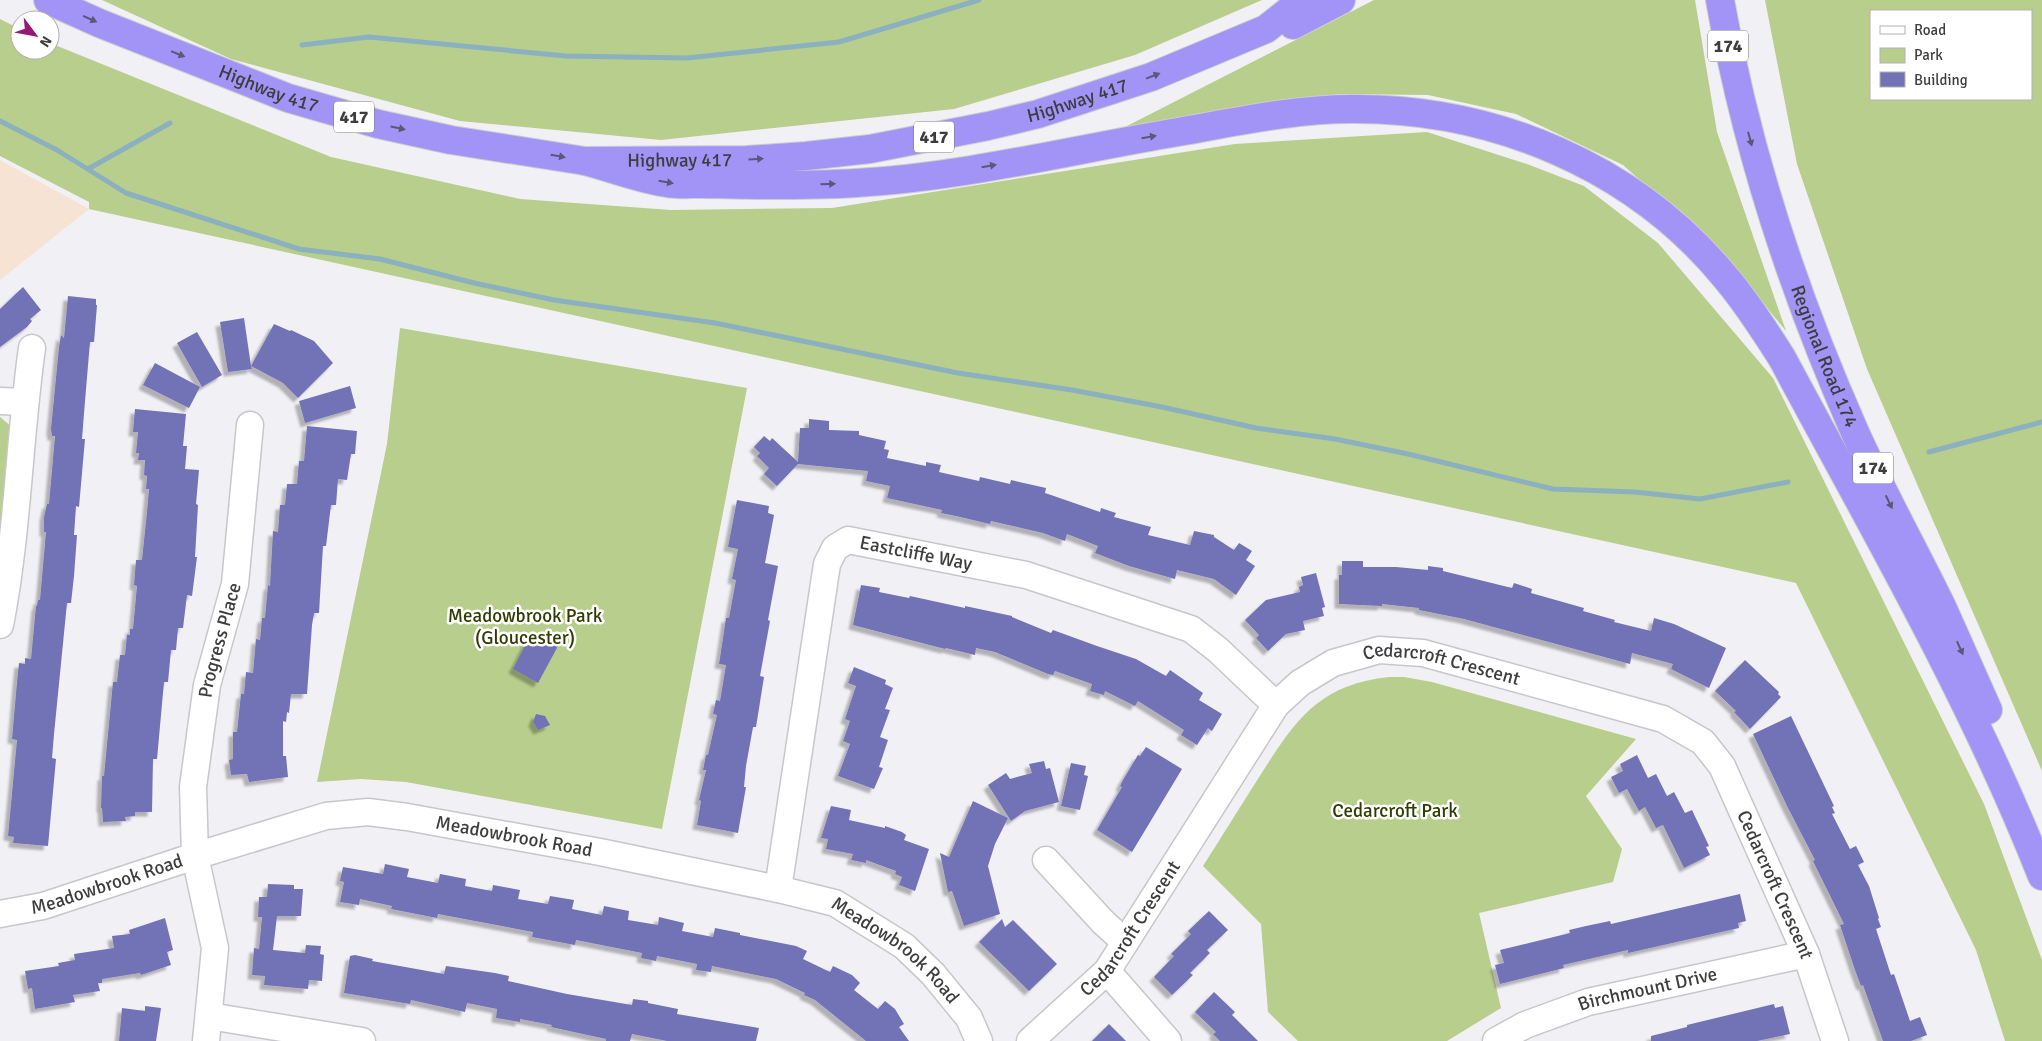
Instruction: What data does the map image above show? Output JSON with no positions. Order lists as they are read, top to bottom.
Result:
{
  "streets": {
    "highway": [
      "174",
      "Highway 417",
      "417",
      "Regional Road 174"
    ],
    "street": [
      "Eastcliffe Way",
      "Progress Place",
      "Cedarcroft Crescent",
      "Meadowbrook Road",
      "Birchmount Drive"
    ]
  },
  "crossings": [
    ["Eastcliffe Way", "Cedarcroft Crescent"],
    ["Eastcliffe Way", "Meadowbrook Road"],
    ["Progress Place", "Meadowbrook Road"],
    ["Cedarcroft Crescent", "Birchmount Drive"]
  ],
  "one_way": ["Highway 417", "Regional Road 174"],
  "parks": ["Meadowbrook Park (Gloucester)", "Cedarcroft Park"],
  "legend": ["Road", "Park", "Building"],
  "north": "bottom right"
}
